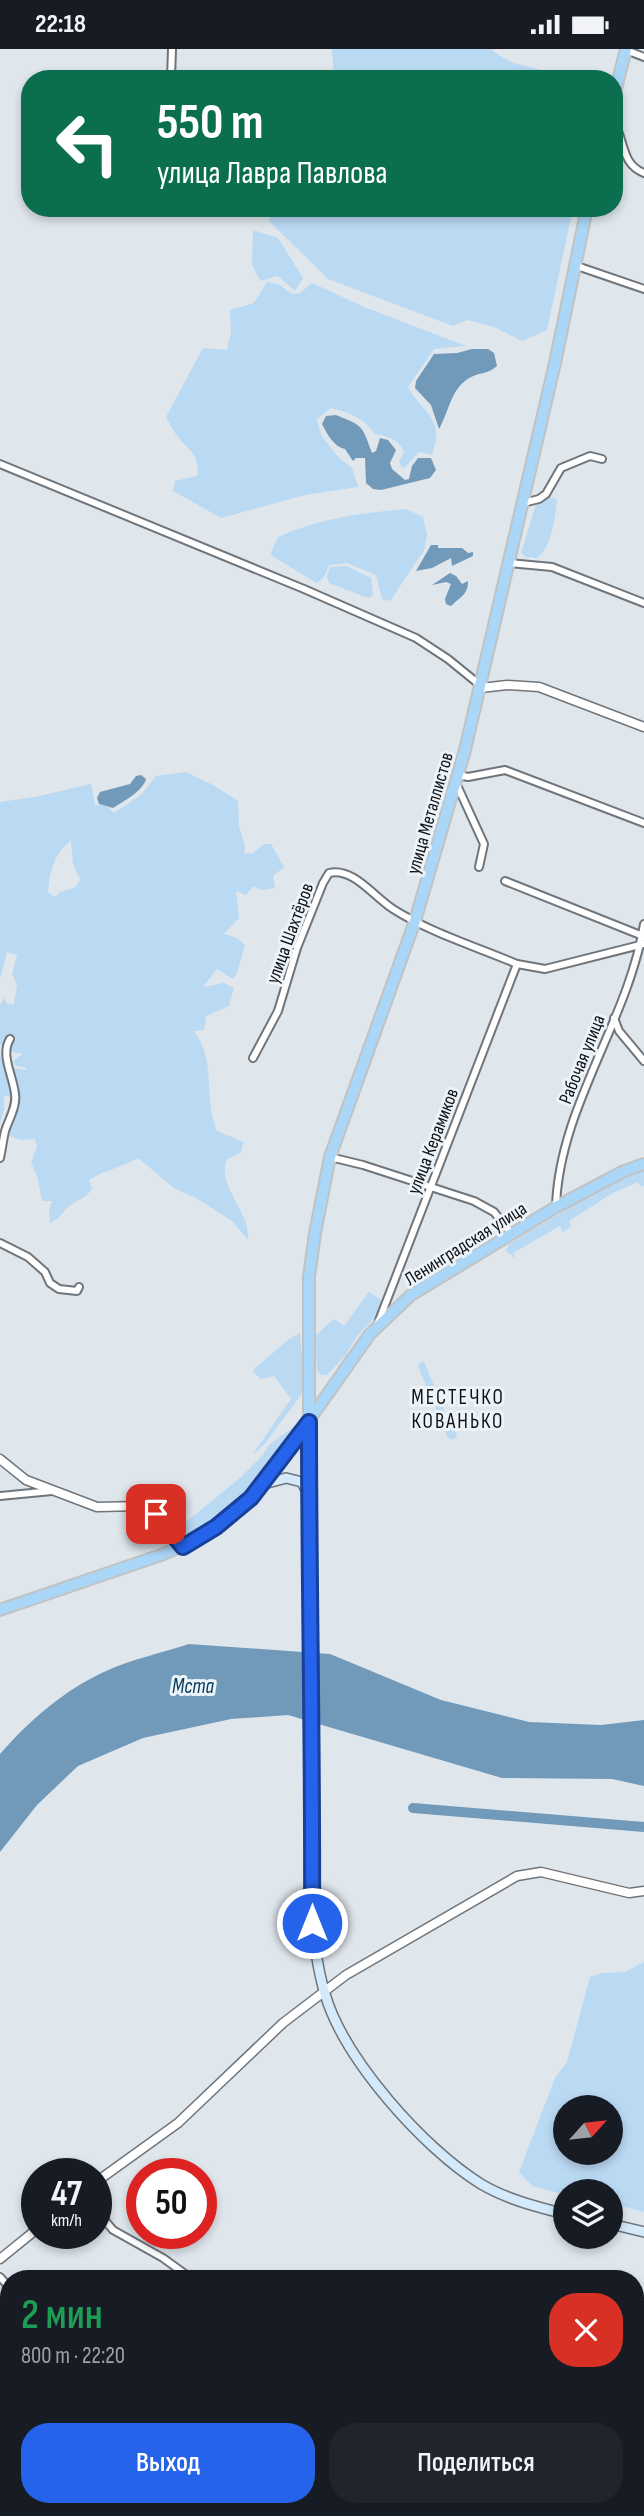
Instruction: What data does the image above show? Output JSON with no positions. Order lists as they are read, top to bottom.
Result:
{
  "streets": {
    "main road": ["улица Металлистов", "Ленинградская улица"],
    "street": ["улица Шахтёров", "Рабочая улица", "улица Керамиков"]
  },
  "crossings": [
    ["улица Металлистов", "улица Шахтёров"],
    ["улица Металлистов", "Ленинградская улица"],
    ["Рабочая улица", "Ленинградская улица"],
    ["улица Керамиков", "Ленинградская улица"]
  ],
  "districts": ["МЕСТЕЧКО КОВАНЬКО"],
  "water": ["Мста"],
  "north": "top right",
  "page": {
    "status": "22:18",
    "turn": ["550 m", "улица Лавра Павлова"],
    "speed": "47 km/h",
    "limit": "50",
    "heading": ["2 мин", "800 m · 22:20"],
    "buttons": ["Выход", "Поделиться"]
  }
}
